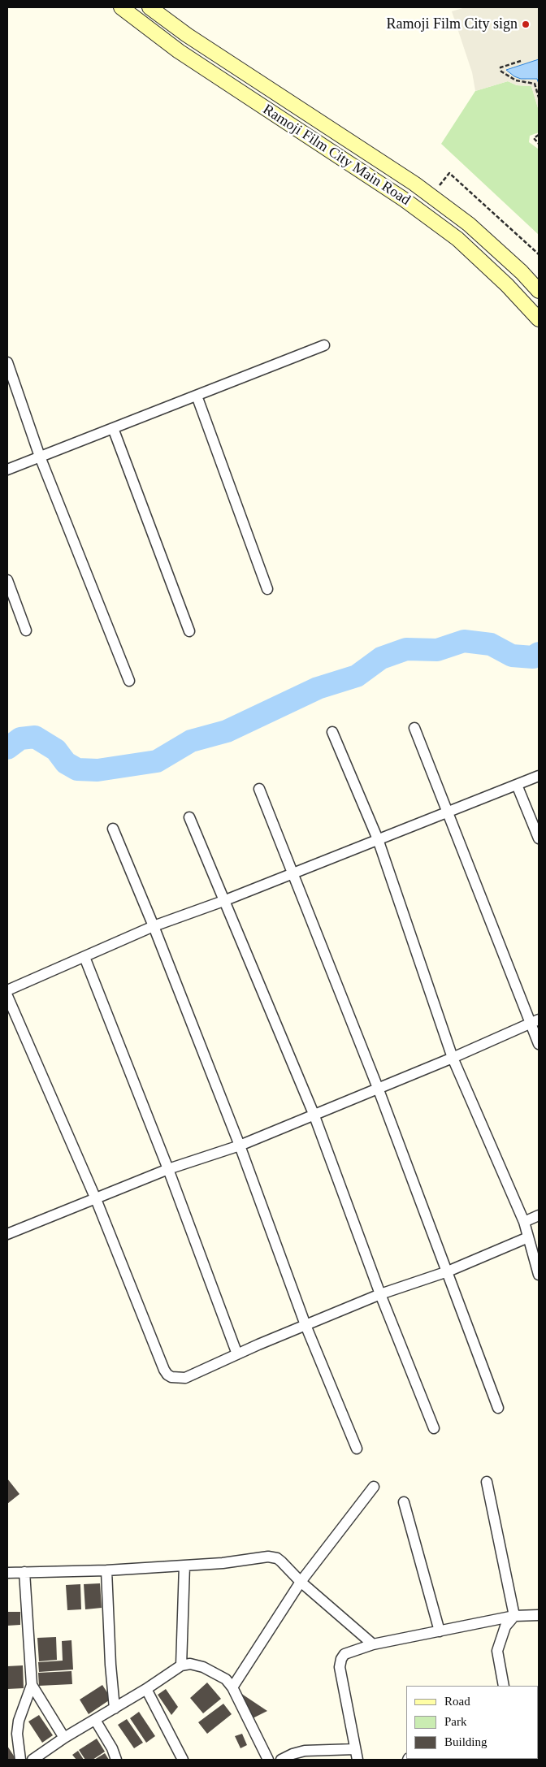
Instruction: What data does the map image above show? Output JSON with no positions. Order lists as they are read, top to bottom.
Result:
{
  "streets": {
    "street": ["Ramoji Film City Main Road"]
  },
  "places": ["Ramoji Film City sign"],
  "legend": ["Road", "Park", "Building"]
}
